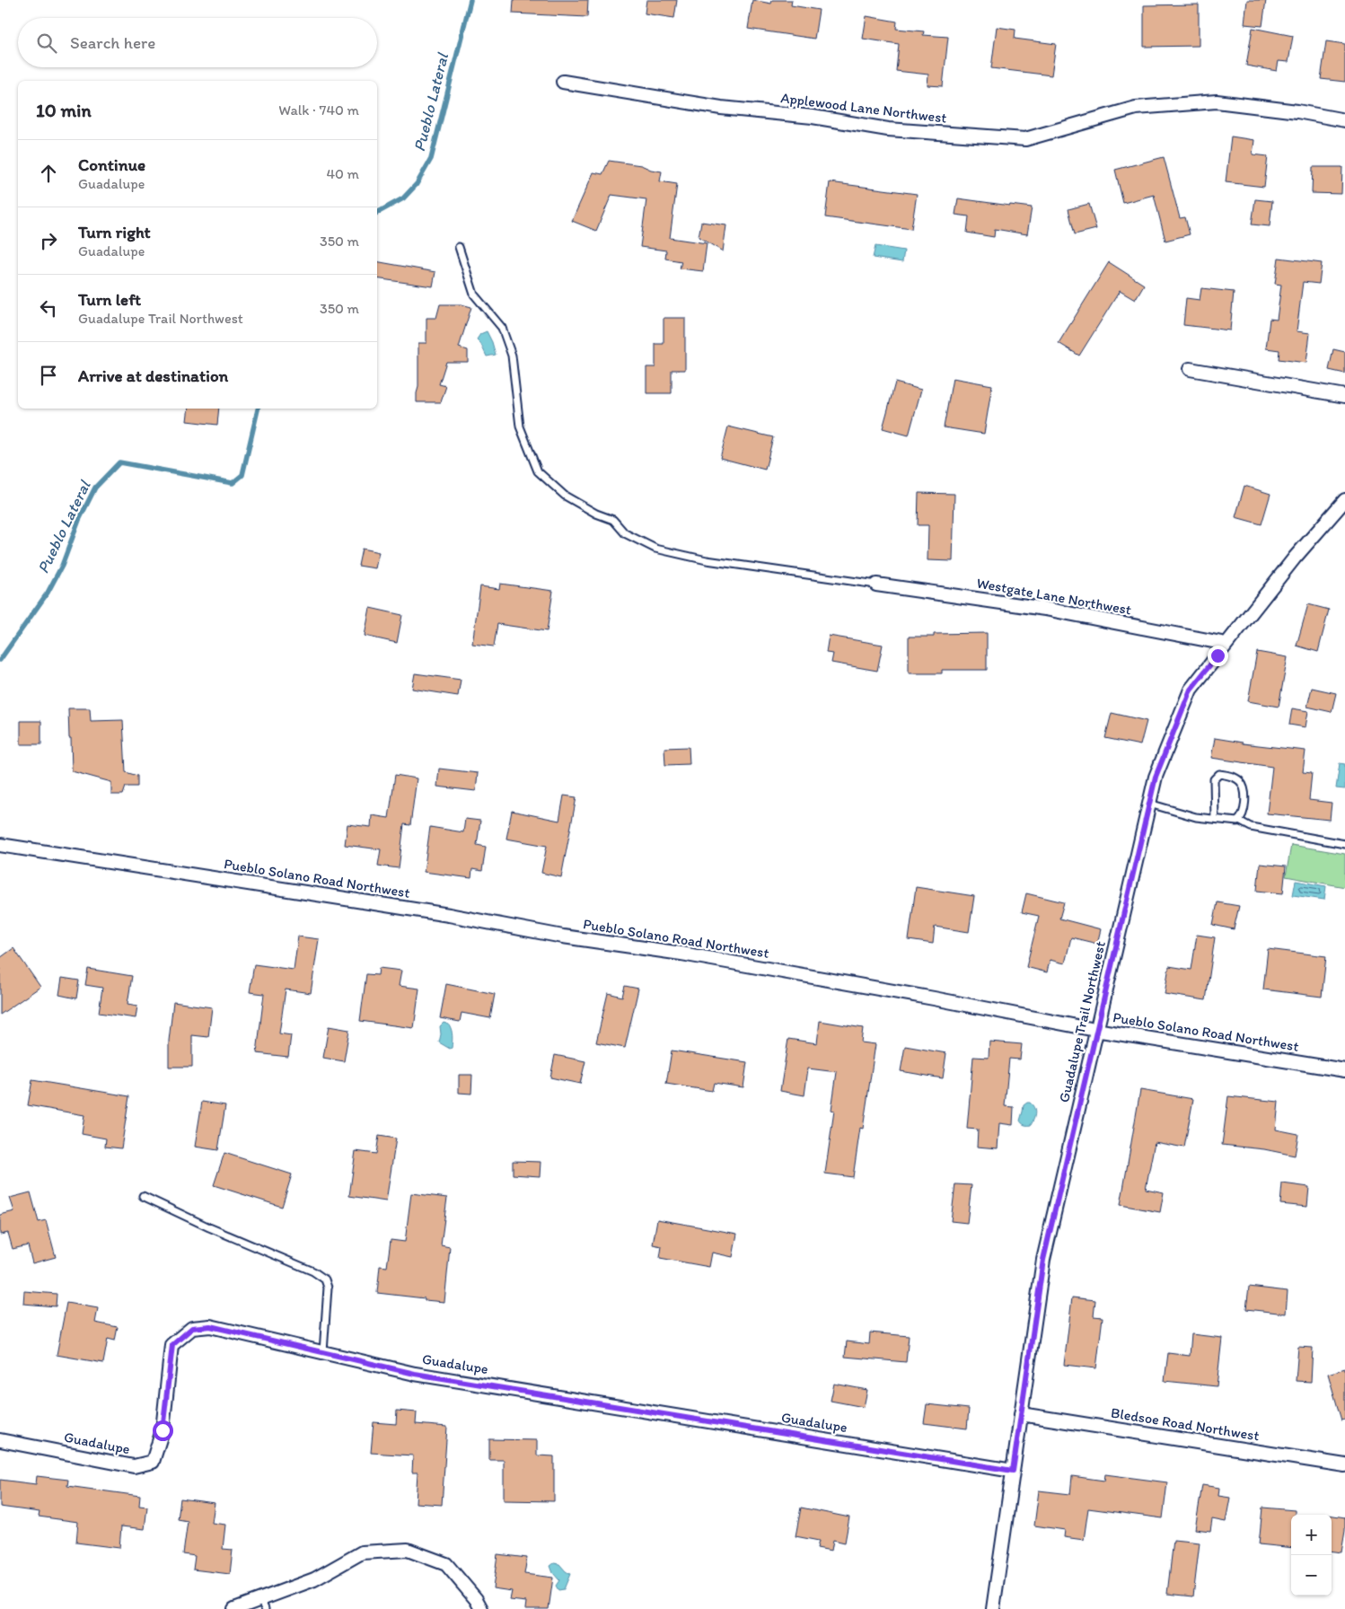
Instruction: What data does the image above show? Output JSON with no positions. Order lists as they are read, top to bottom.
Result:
{
  "streets": {
    "street": [
      "Applewood Lane Northwest",
      "Westgate Lane Northwest",
      "Pueblo Solano Road Northwest",
      "Guadalupe Trail Northwest",
      "Guadalupe",
      "Bledsoe Road Northwest"
    ]
  },
  "crossings": [
    ["Westgate Lane Northwest", "Guadalupe Trail Northwest"],
    ["Pueblo Solano Road Northwest", "Guadalupe Trail Northwest"],
    ["Guadalupe Trail Northwest", "Guadalupe"],
    ["Guadalupe Trail Northwest", "Bledsoe Road Northwest"]
  ],
  "water": ["Pueblo Lateral"],
  "page": {
    "search": "Search here",
    "heading": ["10 min", "Walk · 740 m"],
    "list": [
      ["Continue", "Guadalupe", "40 m"],
      ["Turn right", "Guadalupe", "350 m"],
      ["Turn left", "Guadalupe Trail Northwest", "350 m"],
      "Arrive at destination"
    ],
    "map_buttons": ["+", "−"]
  }
}
